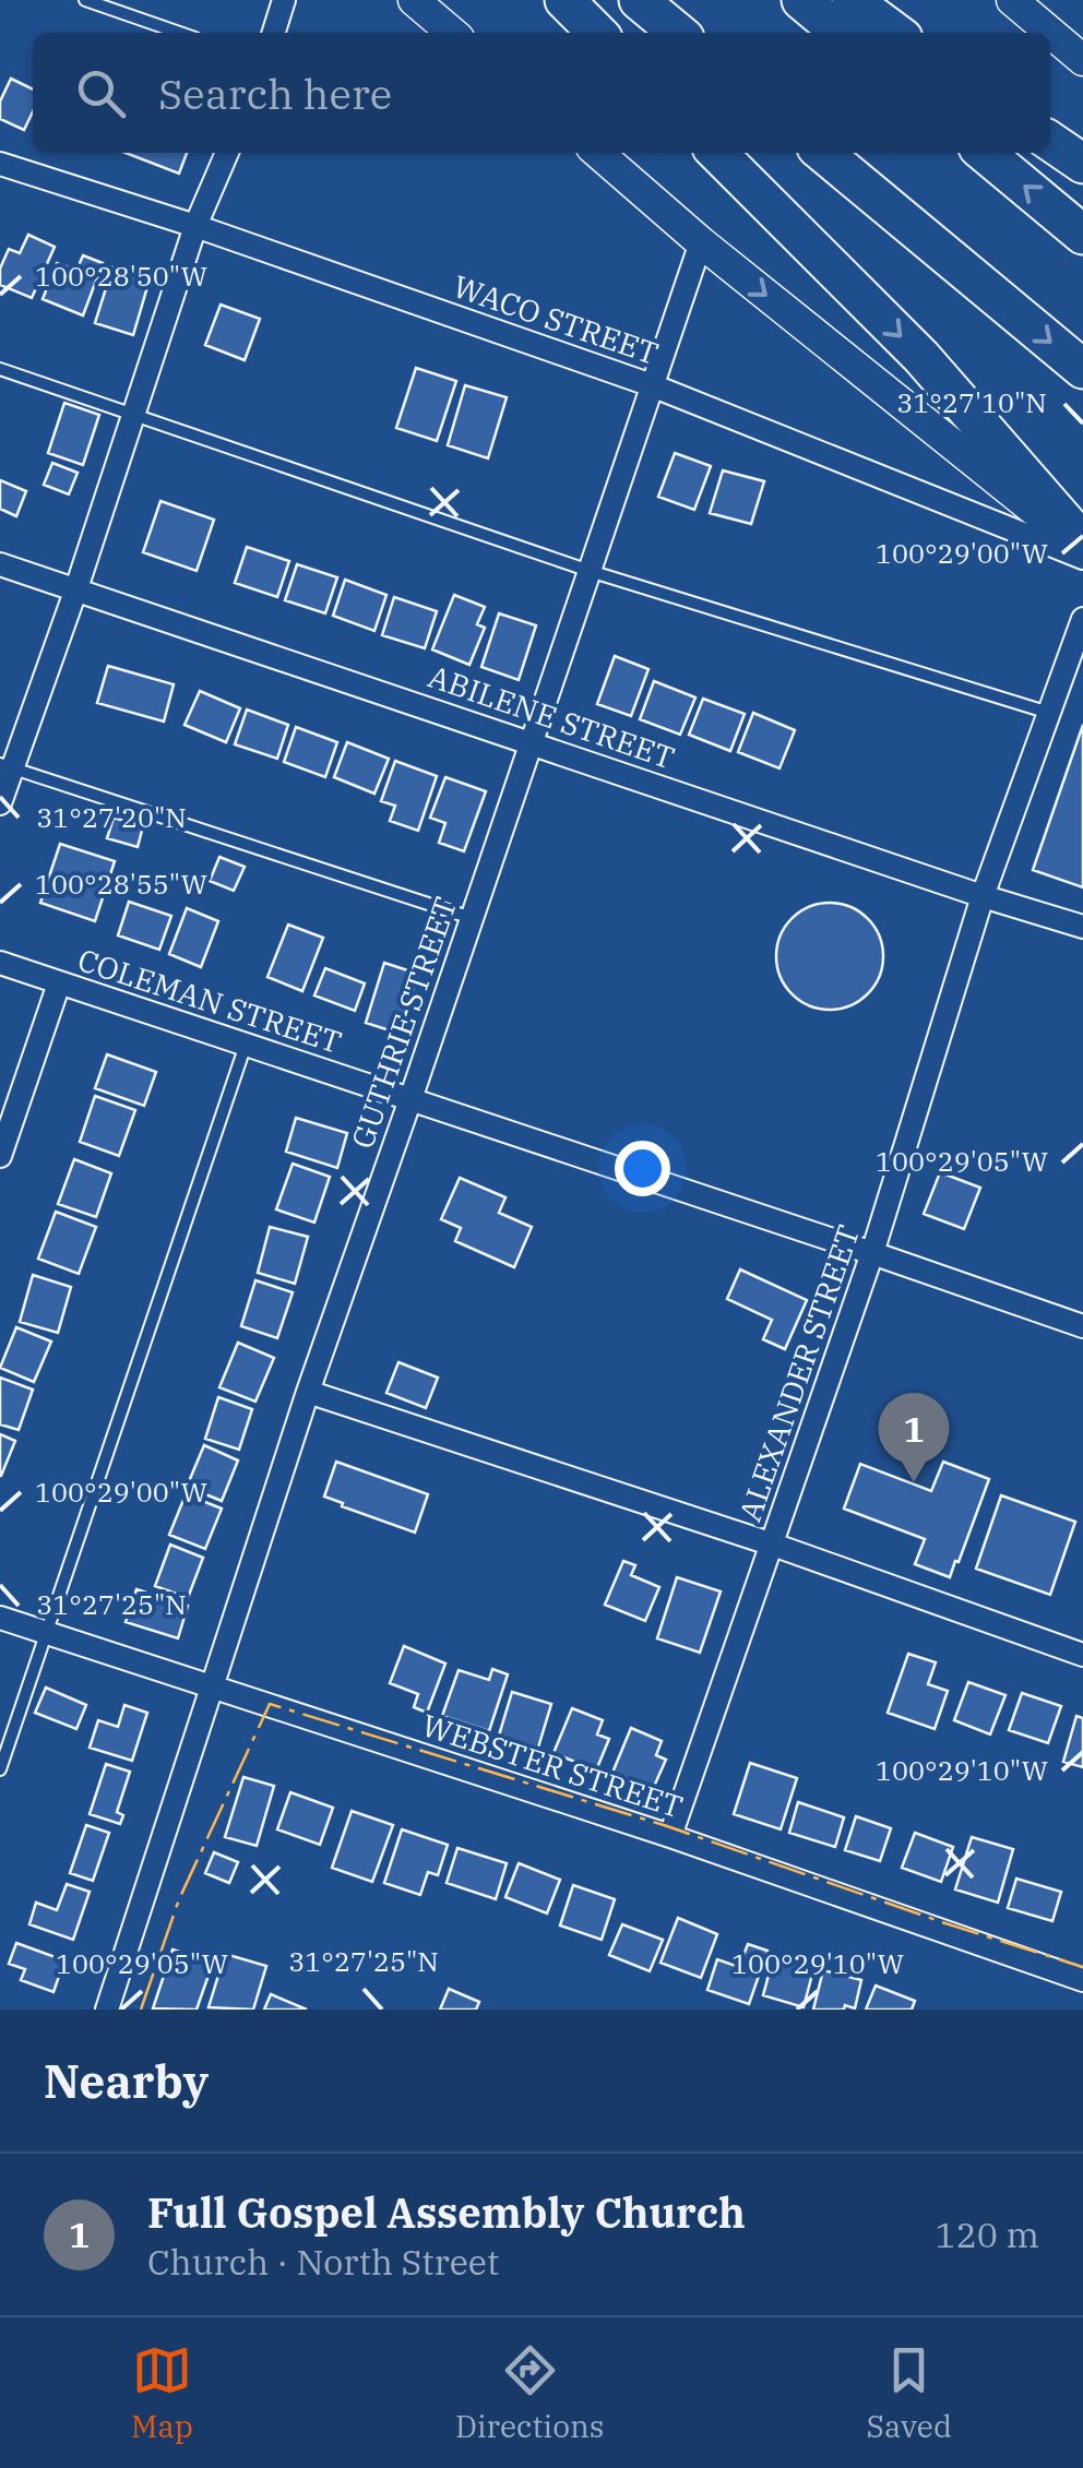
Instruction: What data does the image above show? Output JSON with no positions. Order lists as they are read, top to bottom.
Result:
{
  "streets": {
    "street": [
      "WACO STREET",
      "ABILENE STREET",
      "COLEMAN STREET",
      "GUTHRIE STREET",
      "ALEXANDER STREET",
      "WEBSTER STREET"
    ]
  },
  "crossings": [
    ["WACO STREET", "GUTHRIE STREET"],
    ["ABILENE STREET", "GUTHRIE STREET"],
    ["ABILENE STREET", "ALEXANDER STREET"],
    ["COLEMAN STREET", "GUTHRIE STREET"],
    ["COLEMAN STREET", "ALEXANDER STREET"],
    ["GUTHRIE STREET", "WEBSTER STREET"],
    ["ALEXANDER STREET", "WEBSTER STREET"]
  ],
  "page": {
    "search": "Search here",
    "pins": "1",
    "heading": "Nearby",
    "list": [
      {
        "mark": "1",
        "name": "Full Gospel Assembly Church",
        "note": "Church · North Street",
        "value": "120 m"
      }
    ],
    "nav": ["Map", "Directions", "Saved"]
  },
  "coordinates": [
    "100°28'50\"W",
    "31°27'10\"N",
    "100°29'00\"W",
    "31°27'20\"N",
    "100°28'55\"W",
    "100°29'05\"W",
    "31°27'25\"N",
    "100°29'10\"W"
  ]
}
